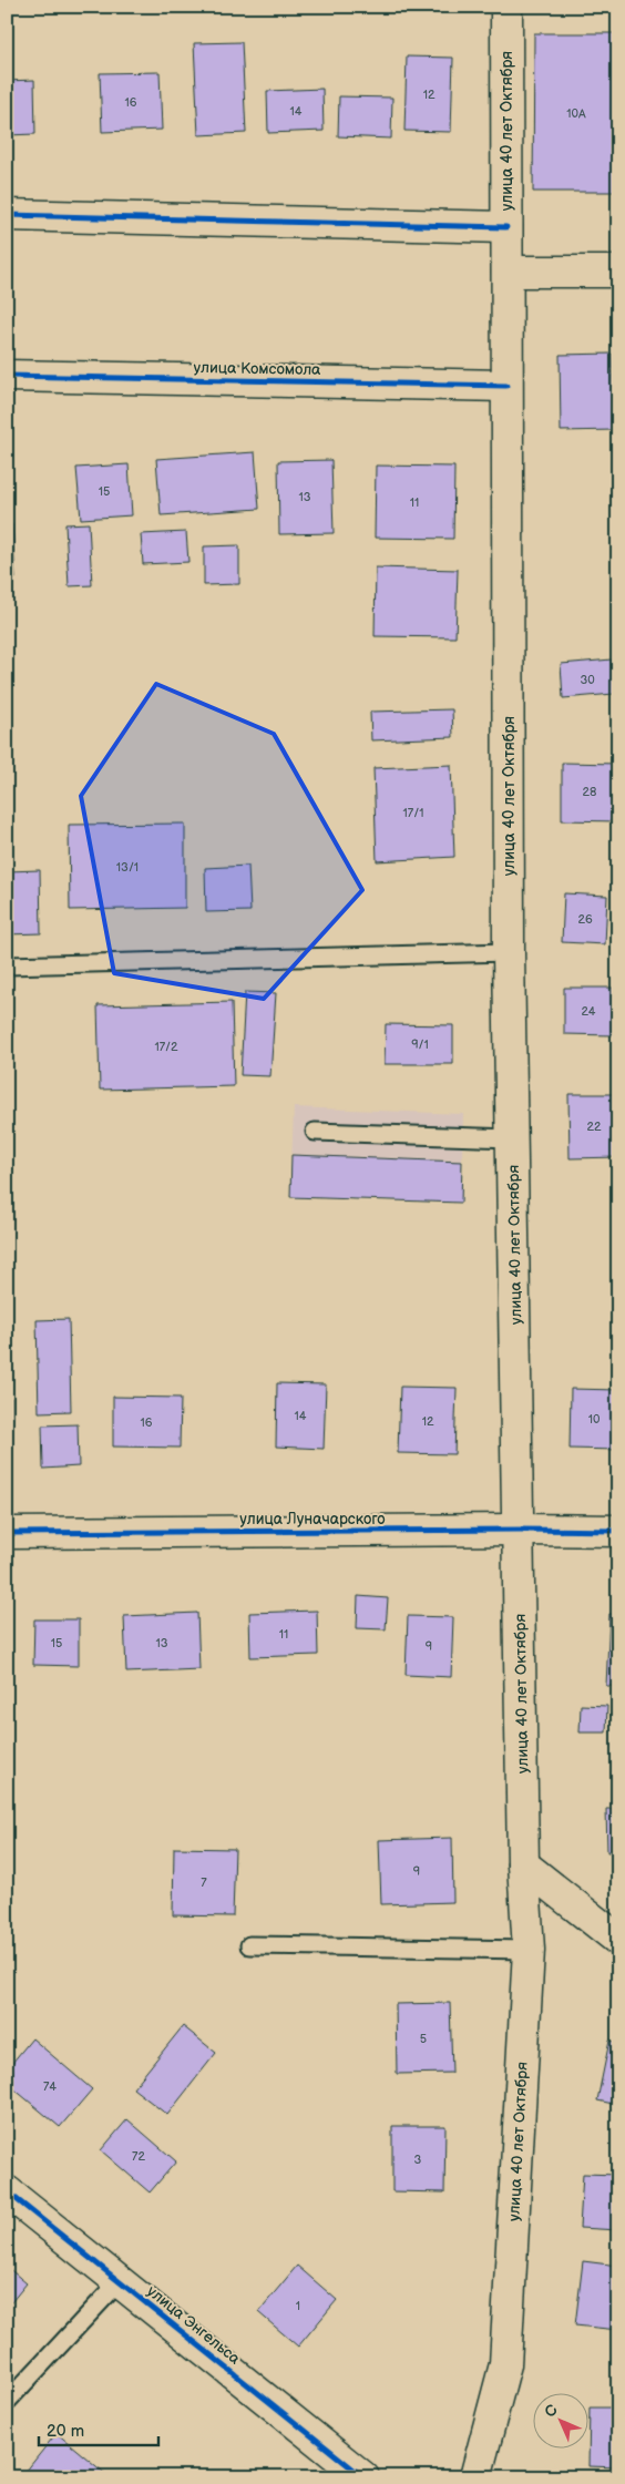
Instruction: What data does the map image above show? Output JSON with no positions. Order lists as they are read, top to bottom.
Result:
{
  "streets": {
    "main road": [
      "улица 40 лет Октября",
      "улица Комсомола",
      "улица Луначарского",
      "улица Энгельса"
    ]
  },
  "crossings": [
    ["улица 40 лет Октября", "улица Комсомола"],
    ["улица 40 лет Октября", "улица Луначарского"]
  ],
  "house_numbers": [
    "12",
    "16",
    "14",
    "10А",
    "15",
    "13",
    "11",
    "30",
    "28",
    "17/1",
    "13/1",
    "26",
    "24",
    "9/1",
    "17/2",
    "22",
    "14",
    "10",
    "12",
    "16",
    "11",
    "15",
    "13",
    "9",
    "9",
    "7",
    "5",
    "74",
    "72",
    "3",
    "1"
  ],
  "scale_bar": "20 m",
  "north": "top left"
}
